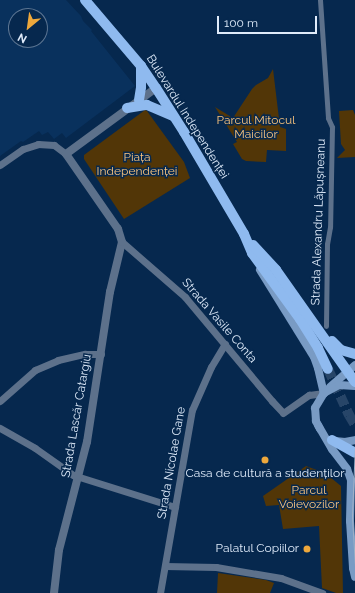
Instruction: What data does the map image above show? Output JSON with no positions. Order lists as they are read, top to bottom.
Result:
{
  "streets": {
    "main road": ["Bulevardul Independenței"],
    "street": [
      "Strada Alexandru Lăpușneanu",
      "Strada Vasile Conta",
      "Strada Lascăr Catargiu",
      "Strada Nicolae Gane"
    ]
  },
  "crossings": [
    ["Strada Vasile Conta", "Strada Lascăr Catargiu"],
    ["Strada Vasile Conta", "Strada Nicolae Gane"]
  ],
  "parks": ["Parcul Mitocul Maicilor", "Piața Independenței", "Parcul Voievozilor"],
  "places": ["Casa de cultură a studenților", "Palatul Copiilor"],
  "scale_bar": "100 m",
  "north": "bottom left"
}
